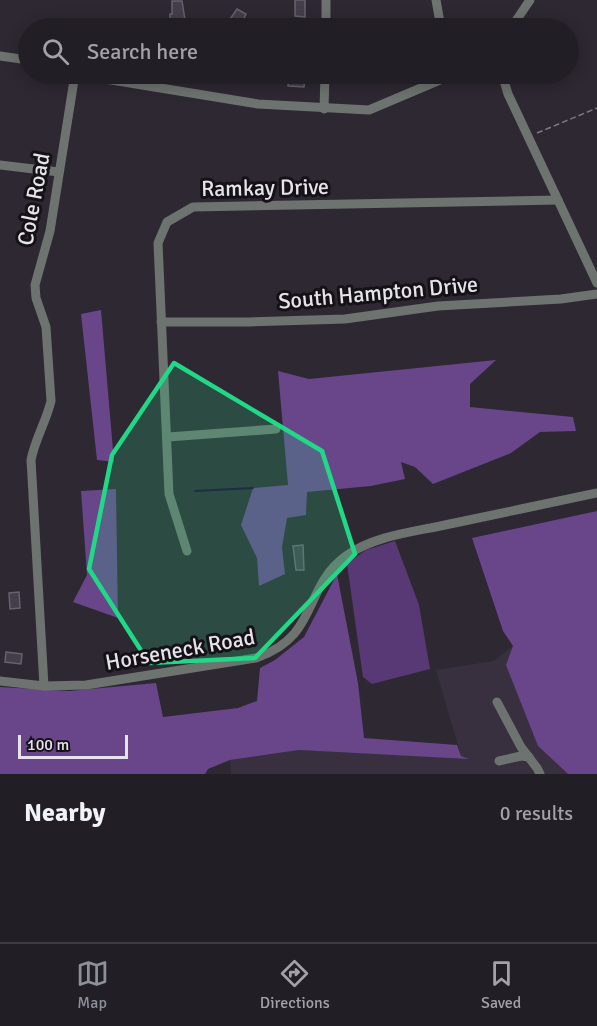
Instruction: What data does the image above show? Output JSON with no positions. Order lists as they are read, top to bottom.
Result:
{
  "streets": {
    "street": [
      "Ramkay Drive",
      "Cole Road",
      "South Hampton Drive",
      "Horseneck Road"
    ]
  },
  "crossings": [
    ["Ramkay Drive", "South Hampton Drive"],
    ["Cole Road", "Horseneck Road"]
  ],
  "scale_bar": "100 m",
  "page": {
    "search": "Search here",
    "scale": "100 m",
    "heading": ["Nearby", "0 results"],
    "nav": ["Map", "Directions", "Saved"]
  }
}
